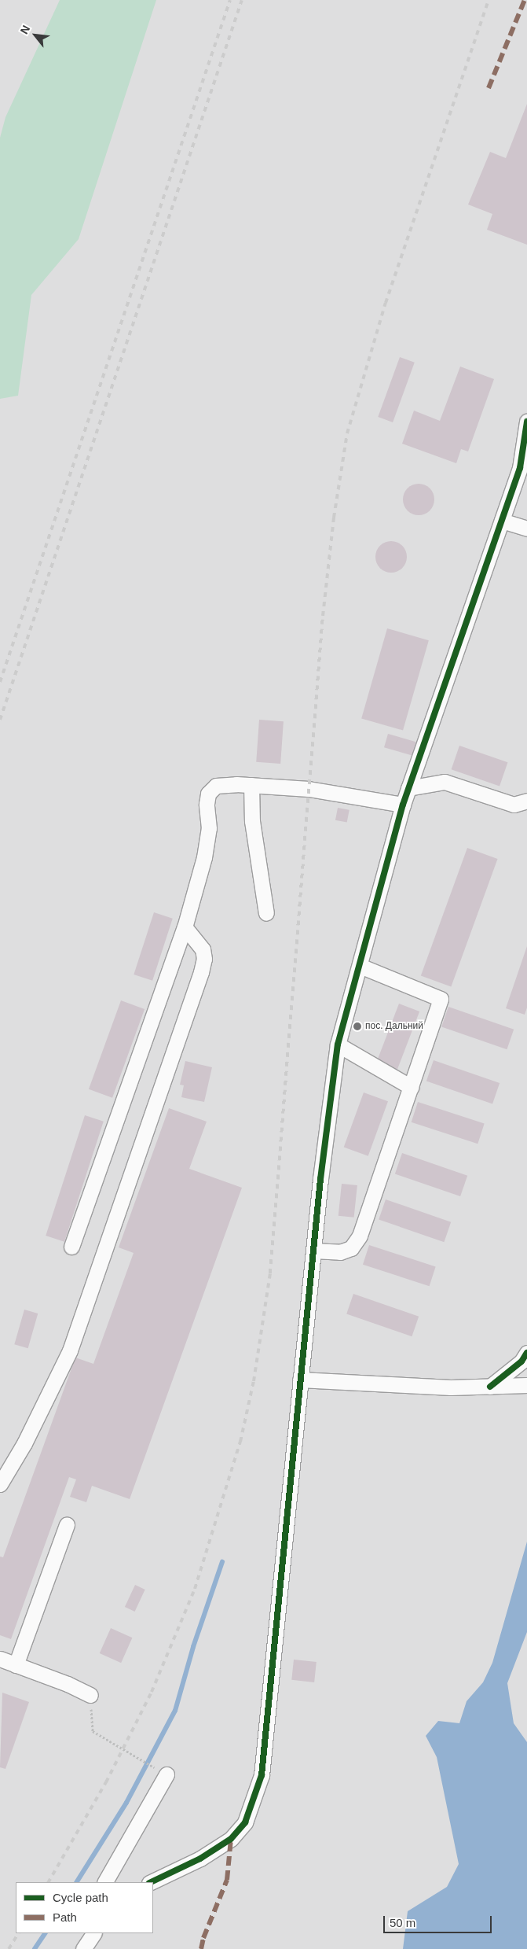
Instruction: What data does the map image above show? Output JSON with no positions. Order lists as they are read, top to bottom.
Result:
{
  "places": ["пос. Дальний"],
  "legend": ["Cycle path", "Path"],
  "scale_bar": "50 m",
  "north": "top left"
}
